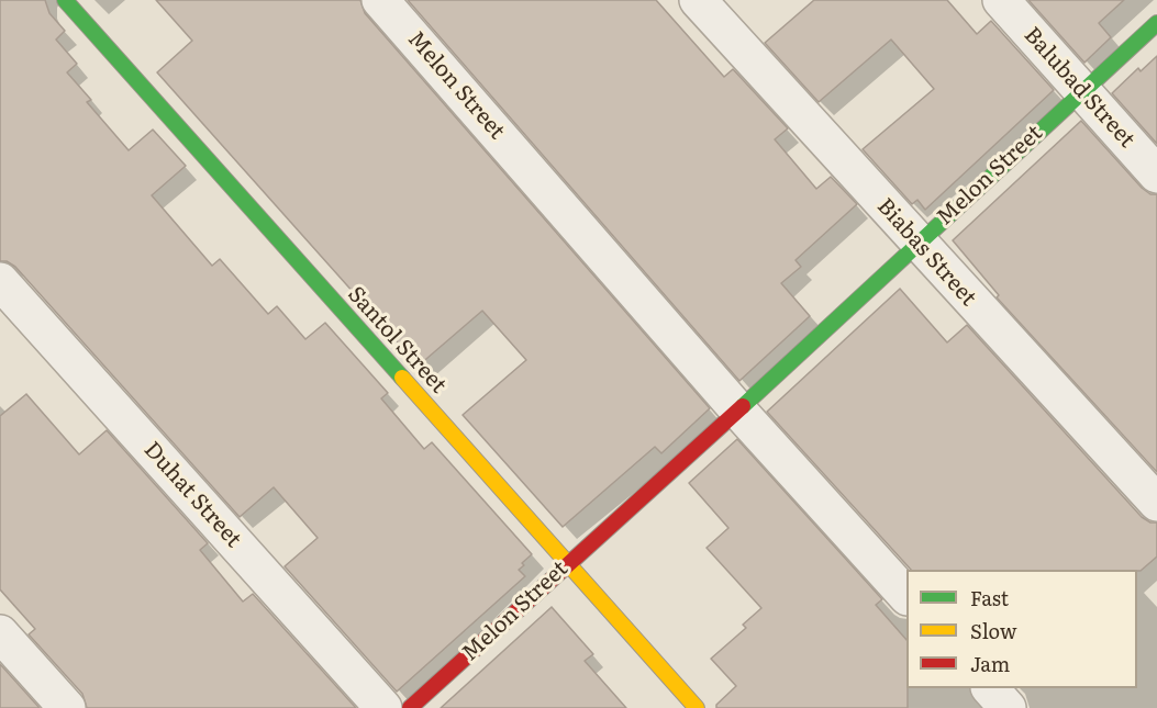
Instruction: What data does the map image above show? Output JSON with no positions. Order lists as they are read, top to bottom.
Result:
{
  "streets": {
    "street": [
      "Melon Street",
      "Balubad Street",
      "Biabas Street",
      "Santol Street",
      "Duhat Street"
    ]
  },
  "crossings": [
    ["Melon Street", "Balubad Street"],
    ["Melon Street", "Biabas Street"],
    ["Melon Street", "Santol Street"]
  ],
  "legend": ["Fast", "Slow", "Jam"]
}
